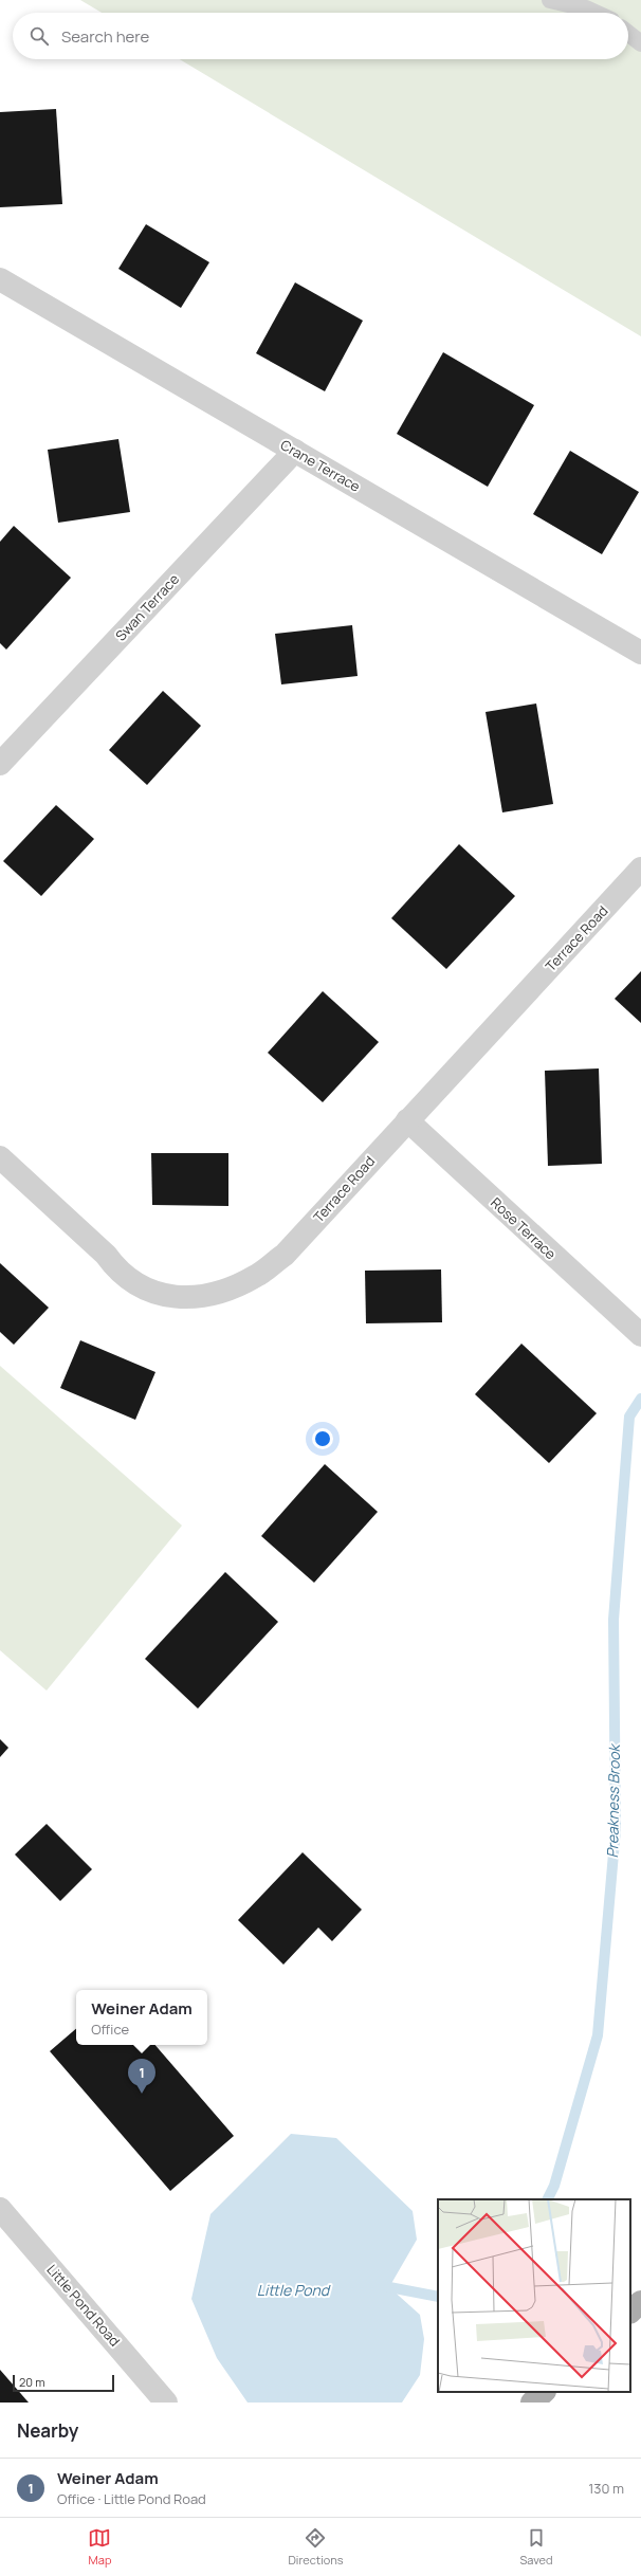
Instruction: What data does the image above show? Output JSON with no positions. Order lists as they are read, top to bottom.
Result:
{
  "streets": {
    "street": [
      "Crane Terrace",
      "Swan Terrace",
      "Terrace Road",
      "Rose Terrace",
      "Little Pond Road"
    ]
  },
  "crossings": [
    ["Crane Terrace", "Swan Terrace"],
    ["Terrace Road", "Rose Terrace"]
  ],
  "water": ["Preakness Brook", "Little Pond"],
  "scale_bar": "20 m",
  "page": {
    "search": "Search here",
    "popup": ["Weiner Adam", "Office"],
    "pins": "1",
    "scale": "20 m",
    "heading": "Nearby",
    "list": [
      {
        "mark": "1",
        "name": "Weiner Adam",
        "note": "Office · Little Pond Road",
        "value": "130 m"
      }
    ],
    "nav": ["Map", "Directions", "Saved"]
  }
}
